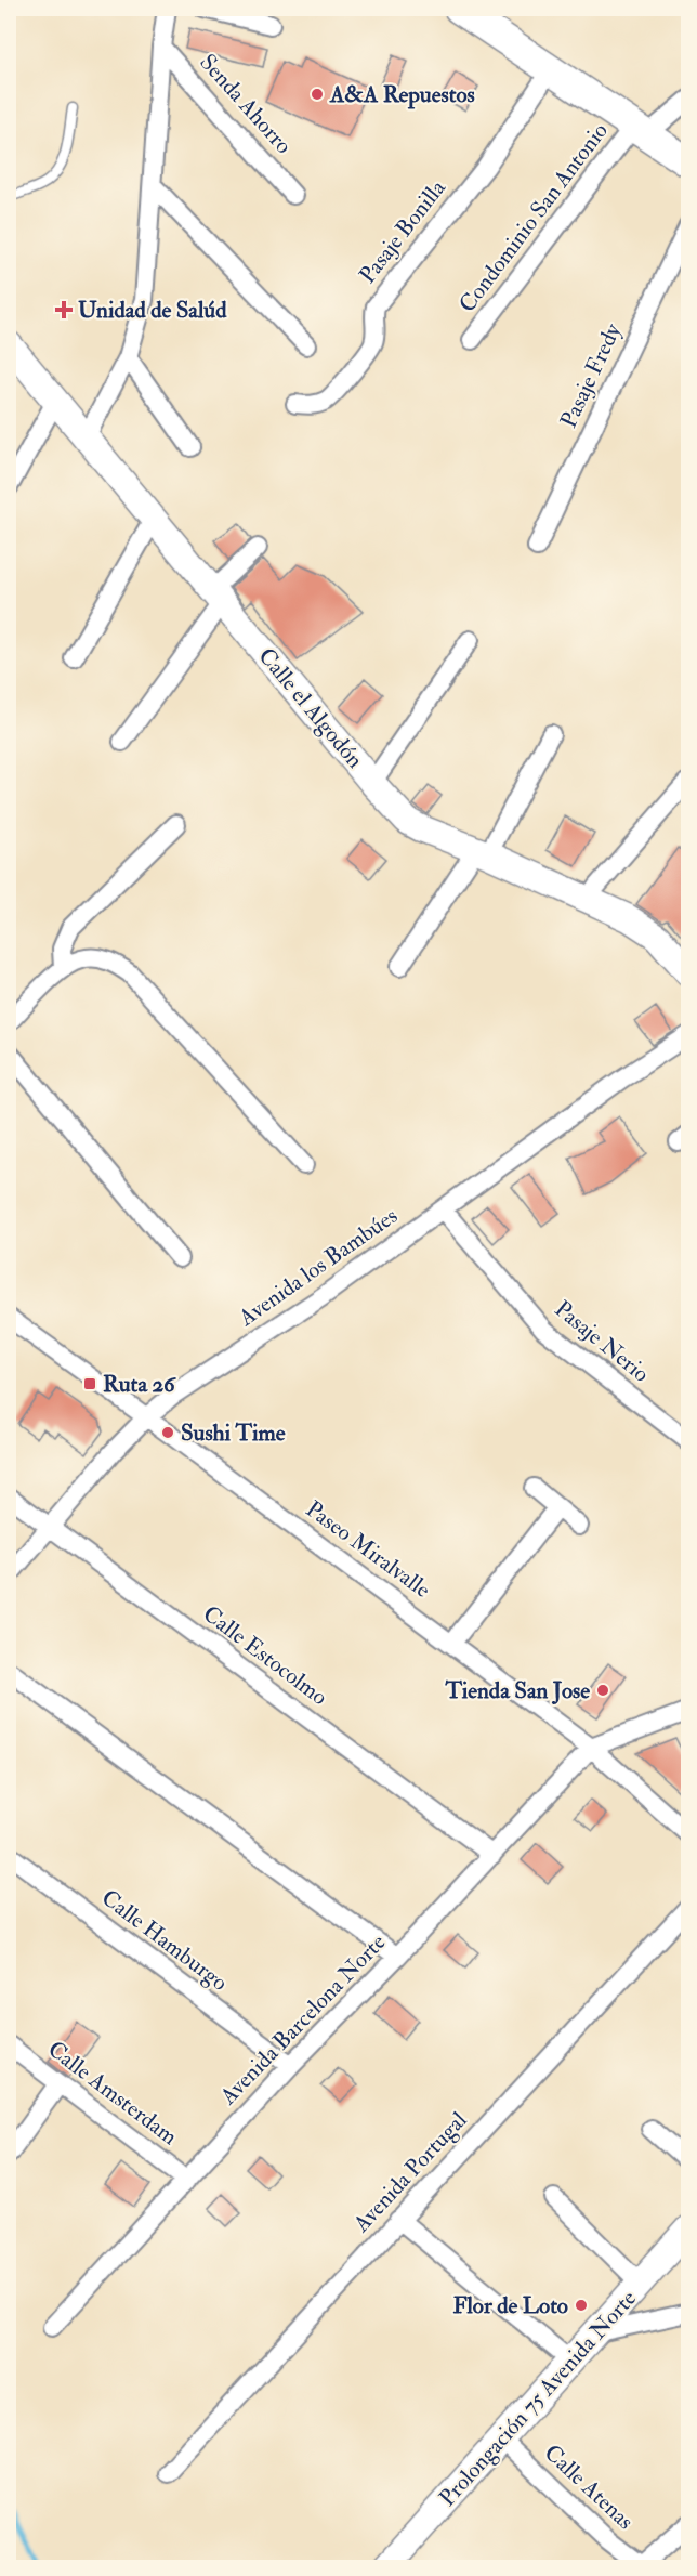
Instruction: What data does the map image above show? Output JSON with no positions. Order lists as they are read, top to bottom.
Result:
{
  "streets": {
    "street": [
      "Senda Ahorro",
      "Condominio San Antonio",
      "Pasaje Bonilla",
      "Pasaje Fredy",
      "Calle el Algodón",
      "Avenida los Bambúes",
      "Pasaje Nerio",
      "Paseo Miralvalle",
      "Calle Estocolmo",
      "Calle Hamburgo",
      "Avenida Barcelona Norte",
      "Calle Amsterdam",
      "Avenida Portugal",
      "Prolongación 75 Avenida Norte",
      "Calle Atenas"
    ]
  },
  "crossings": [
    ["Avenida los Bambúes", "Pasaje Nerio"],
    ["Avenida los Bambúes", "Paseo Miralvalle"],
    ["Avenida los Bambúes", "Calle Estocolmo"],
    ["Paseo Miralvalle", "Avenida Barcelona Norte"],
    ["Calle Estocolmo", "Avenida Barcelona Norte"],
    ["Calle Hamburgo", "Avenida Barcelona Norte"],
    ["Avenida Barcelona Norte", "Calle Amsterdam"],
    ["Prolongación 75 Avenida Norte", "Calle Atenas"]
  ],
  "places": {
    "other": [
      "A&A Repuestos",
      "Sushi Time",
      "Tienda San Jose",
      "Flor de Loto"
    ],
    "health": ["Unidad de Salúd"],
    "transit": ["Ruta 26"]
  }
}
